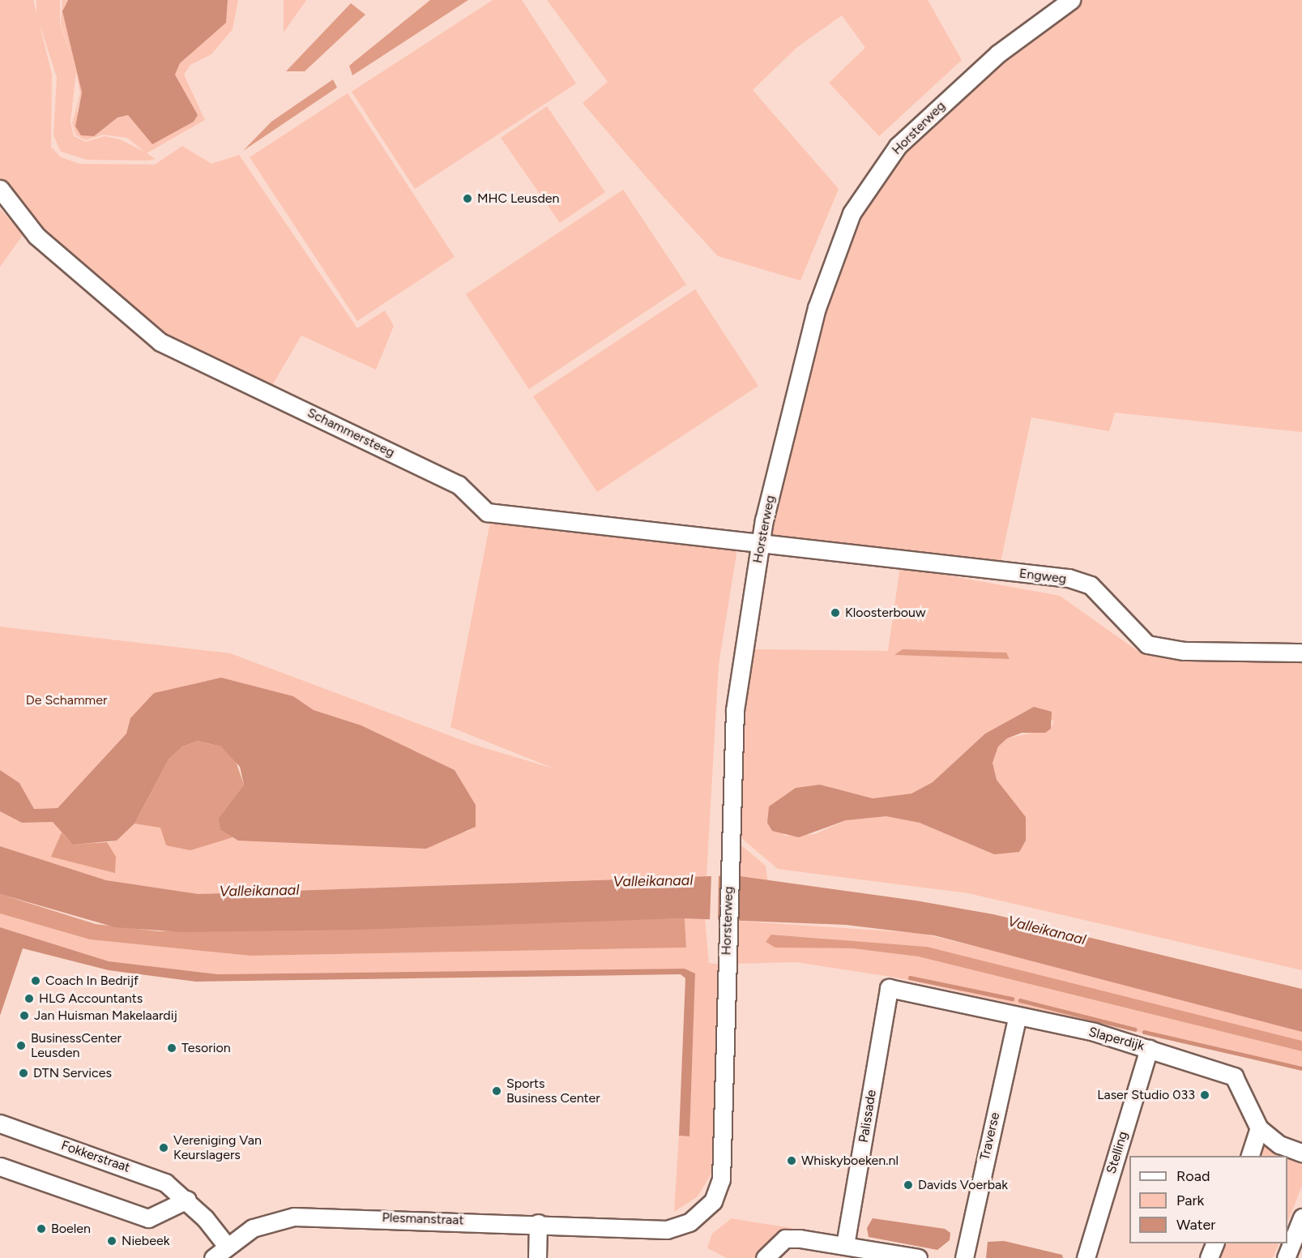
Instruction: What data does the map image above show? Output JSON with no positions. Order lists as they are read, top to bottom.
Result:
{
  "streets": {
    "street": [
      "Horsterweg",
      "Schammersteeg",
      "Engweg",
      "Slaperdijk",
      "Palissade",
      "Traverse",
      "Stelling",
      "Fokkerstraat",
      "Plesmanstraat"
    ]
  },
  "crossings": [
    ["Horsterweg", "Schammersteeg"],
    ["Horsterweg", "Engweg"],
    ["Horsterweg", "Plesmanstraat"],
    ["Schammersteeg", "Engweg"],
    ["Slaperdijk", "Palissade"],
    ["Slaperdijk", "Traverse"],
    ["Slaperdijk", "Stelling"],
    ["Fokkerstraat", "Plesmanstraat"]
  ],
  "water": ["Valleikanaal"],
  "parks": ["De Schammer"],
  "places": [
    "MHC Leusden",
    "Kloosterbouw",
    "Coach In Bedrijf",
    "HLG Accountants",
    "Jan Huisman Makelaardij",
    "BusinessCenter Leusden",
    "Tesorion",
    "DTN Services",
    "Sports Business Center",
    "Laser Studio 033",
    "Vereniging Van Keurslagers",
    "Whiskyboeken.nl",
    "Davids Voerbak",
    "Boelen",
    "Niebeek"
  ],
  "legend": ["Road", "Park", "Water"]
}
